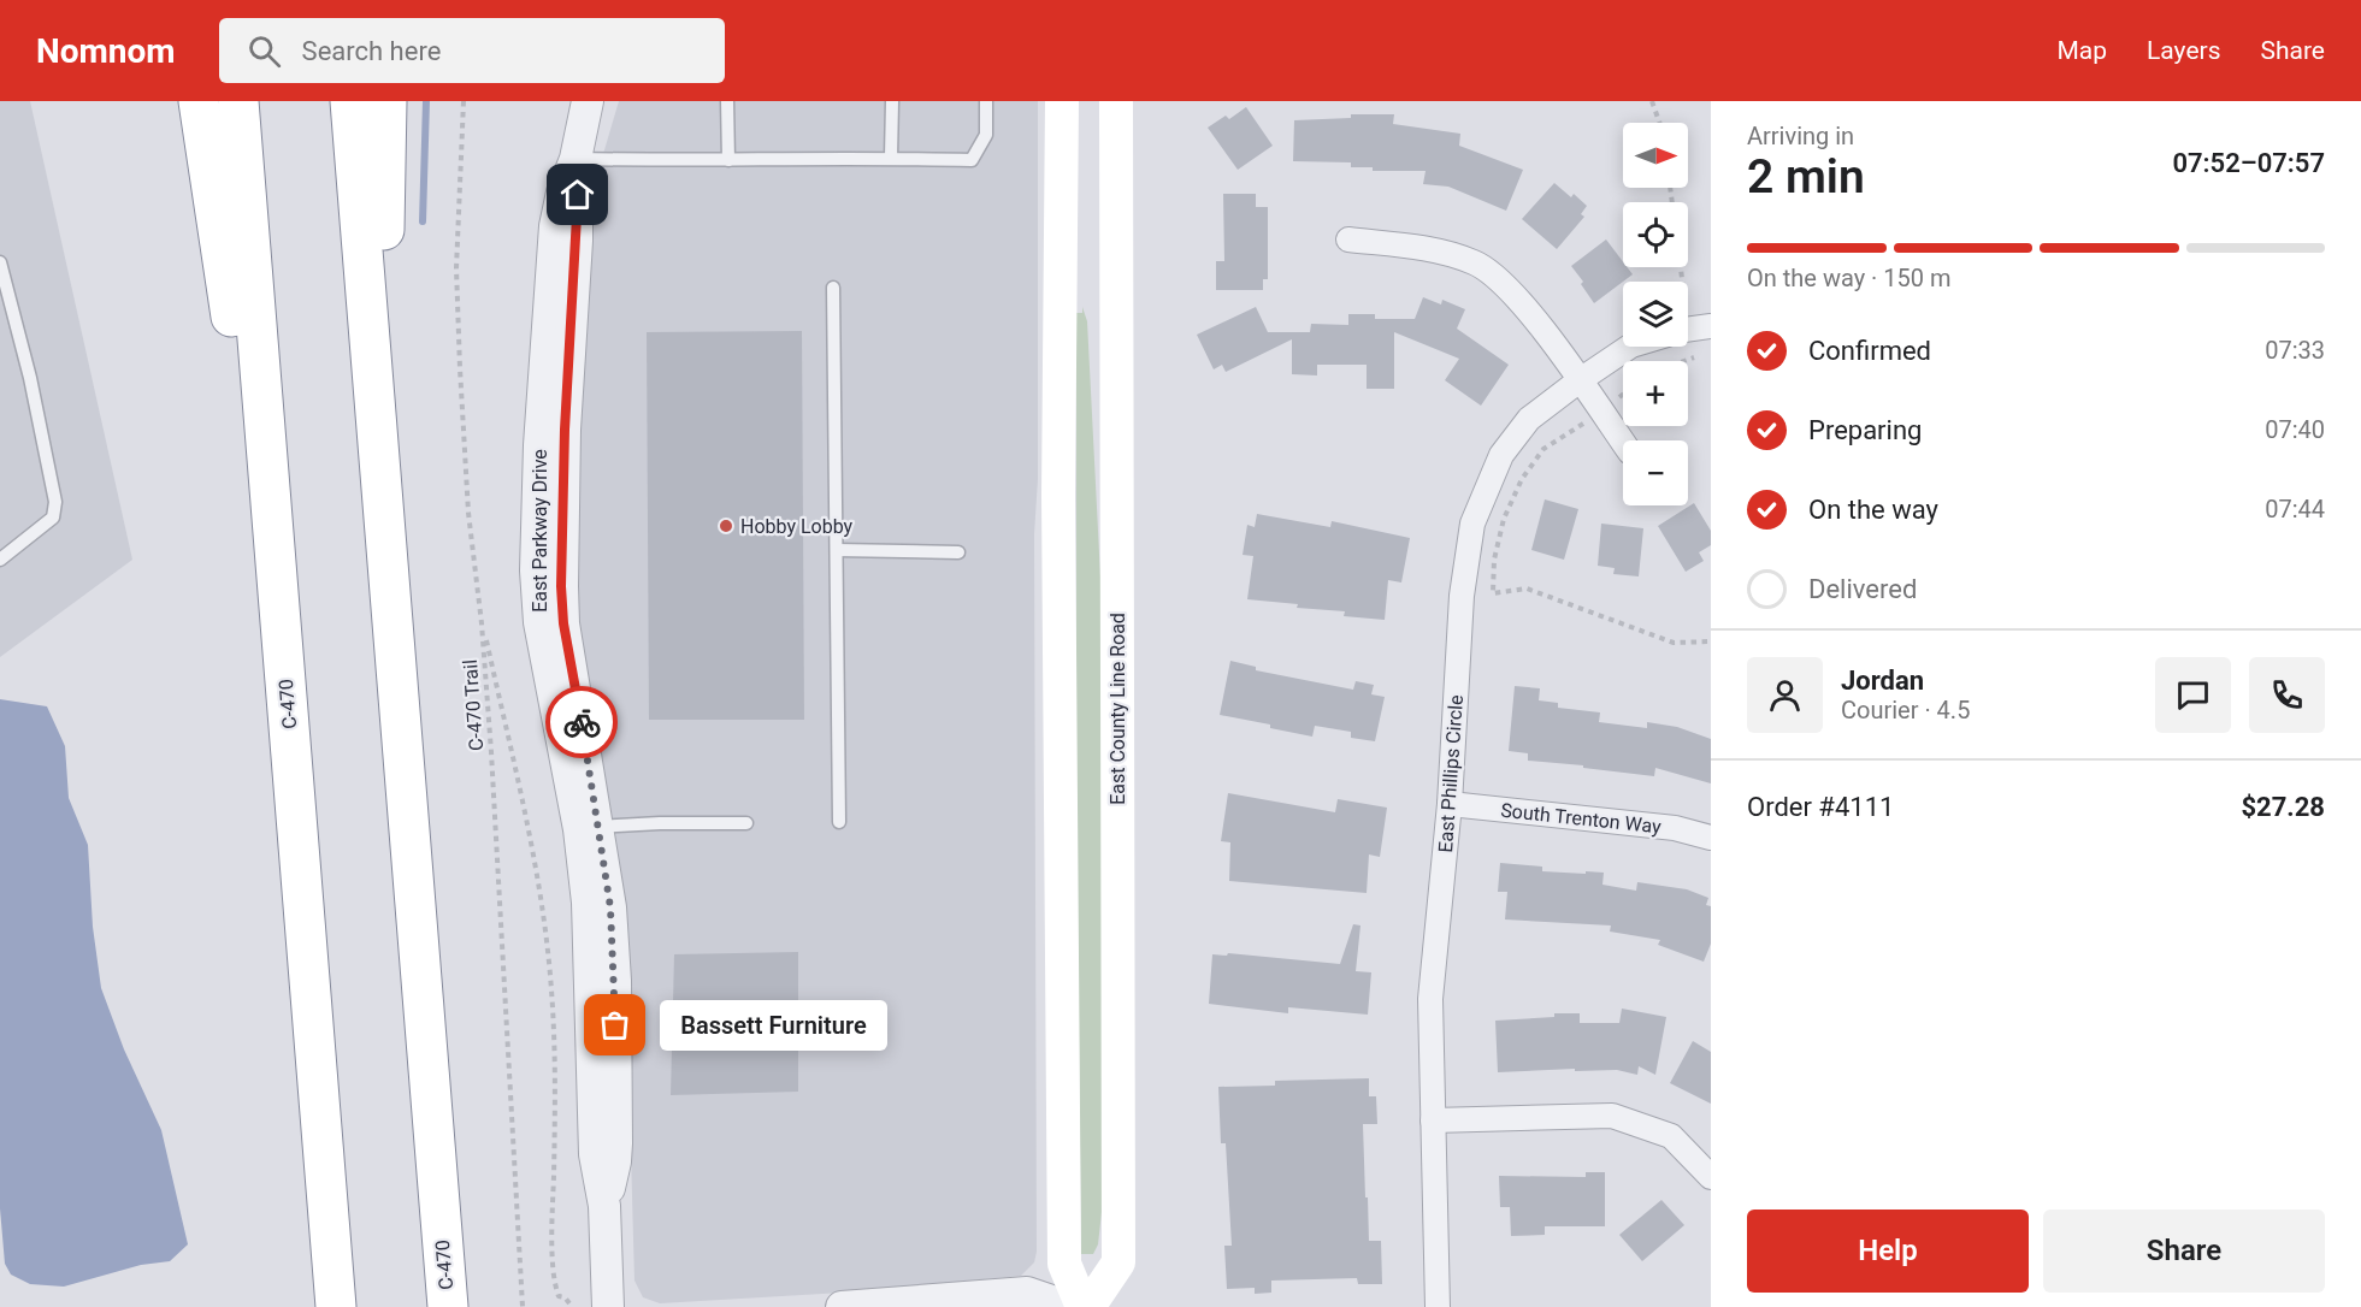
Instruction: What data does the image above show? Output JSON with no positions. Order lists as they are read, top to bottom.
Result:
{
  "streets": {
    "highway": ["C-470"],
    "main road": ["East County Line Road"],
    "street": ["East Parkway Drive", "East Phillips Circle", "South Trenton Way"],
    "path": ["C-470 Trail"]
  },
  "crossings": [
    ["East Phillips Circle", "South Trenton Way"]
  ],
  "places": ["Hobby Lobby", "Bassett Furniture"],
  "north": "right",
  "page": {
    "header": "Nomnom",
    "search": "Search here",
    "nav": ["Map", "Layers", "Share"],
    "heading": ["2 min", "Arriving in", "07:52–07:57"],
    "panel": [
      "Jordan",
      "Courier · 4.5",
      "Order #4111",
      "$27.28"
    ],
    "map_buttons": ["+", "−"],
    "bar": "On the way · 150 m",
    "list": [
      ["Confirmed", "07:33"],
      ["Preparing", "07:40"],
      ["On the way", "07:44"],
      "Delivered"
    ],
    "bubble": "Bassett Furniture",
    "buttons": ["Help", "Share"]
  }
}
